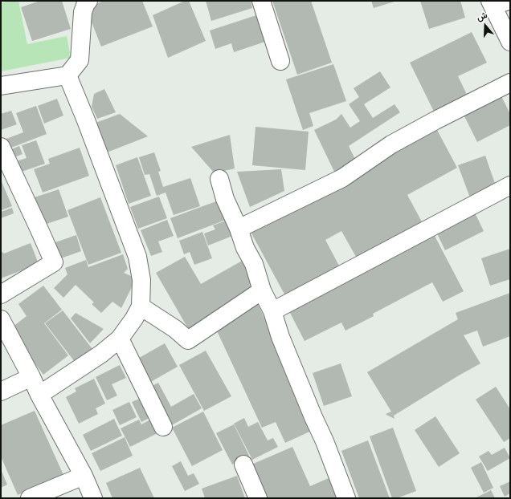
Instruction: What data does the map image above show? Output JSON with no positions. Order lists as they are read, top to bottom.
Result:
{
  "north": "top"
}
